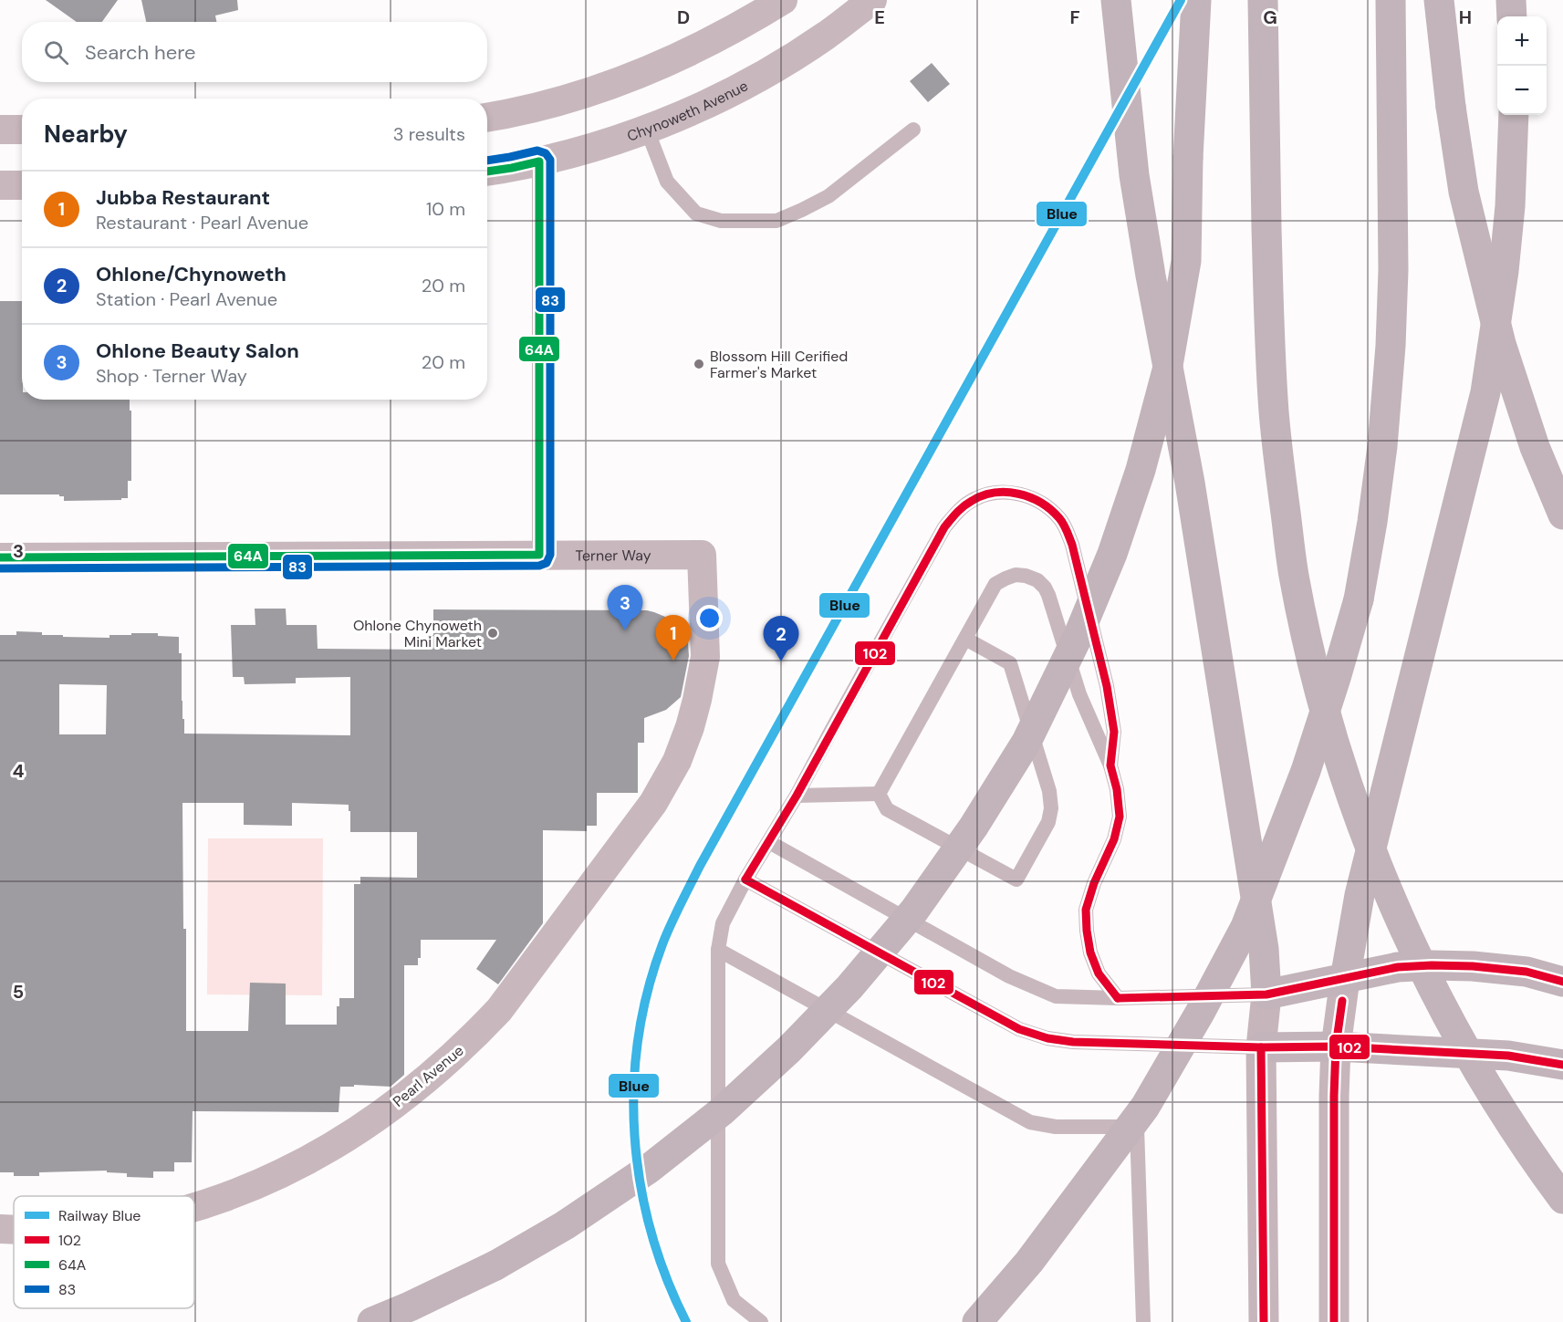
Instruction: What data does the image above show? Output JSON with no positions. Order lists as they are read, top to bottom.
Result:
{
  "streets": {
    "street": ["Chynoweth Avenue", "Terner Way", "Pearl Avenue"]
  },
  "crossings": [
    ["Terner Way", "Pearl Avenue"]
  ],
  "places": ["Blossom Hill Cerified Farmer's Market", "Ohlone Chynoweth Mini Market"],
  "lines": [
    "rail line Blue",
    "transit line 83",
    "transit line 64A",
    "transit line 102"
  ],
  "legend": [
    "Railway Blue",
    "102",
    "64A",
    "83"
  ],
  "page": {
    "map_buttons": ["+", "−"],
    "search": "Search here",
    "heading": ["Nearby", "3 results"],
    "list": [
      {
        "mark": "1",
        "name": "Jubba Restaurant",
        "note": "Restaurant · Pearl Avenue",
        "value": "10 m"
      },
      {
        "mark": "2",
        "name": "Ohlone/Chynoweth",
        "note": "Station · Pearl Avenue",
        "value": "20 m"
      },
      {
        "mark": "3",
        "name": "Ohlone Beauty Salon",
        "note": "Shop · Terner Way",
        "value": "20 m"
      }
    ],
    "pins": ["3", "1", "2"]
  },
  "grid": {
    "columns": [
      "D",
      "E",
      "F",
      "G",
      "H"
    ],
    "rows": ["3", "4", "5"]
  }
}
